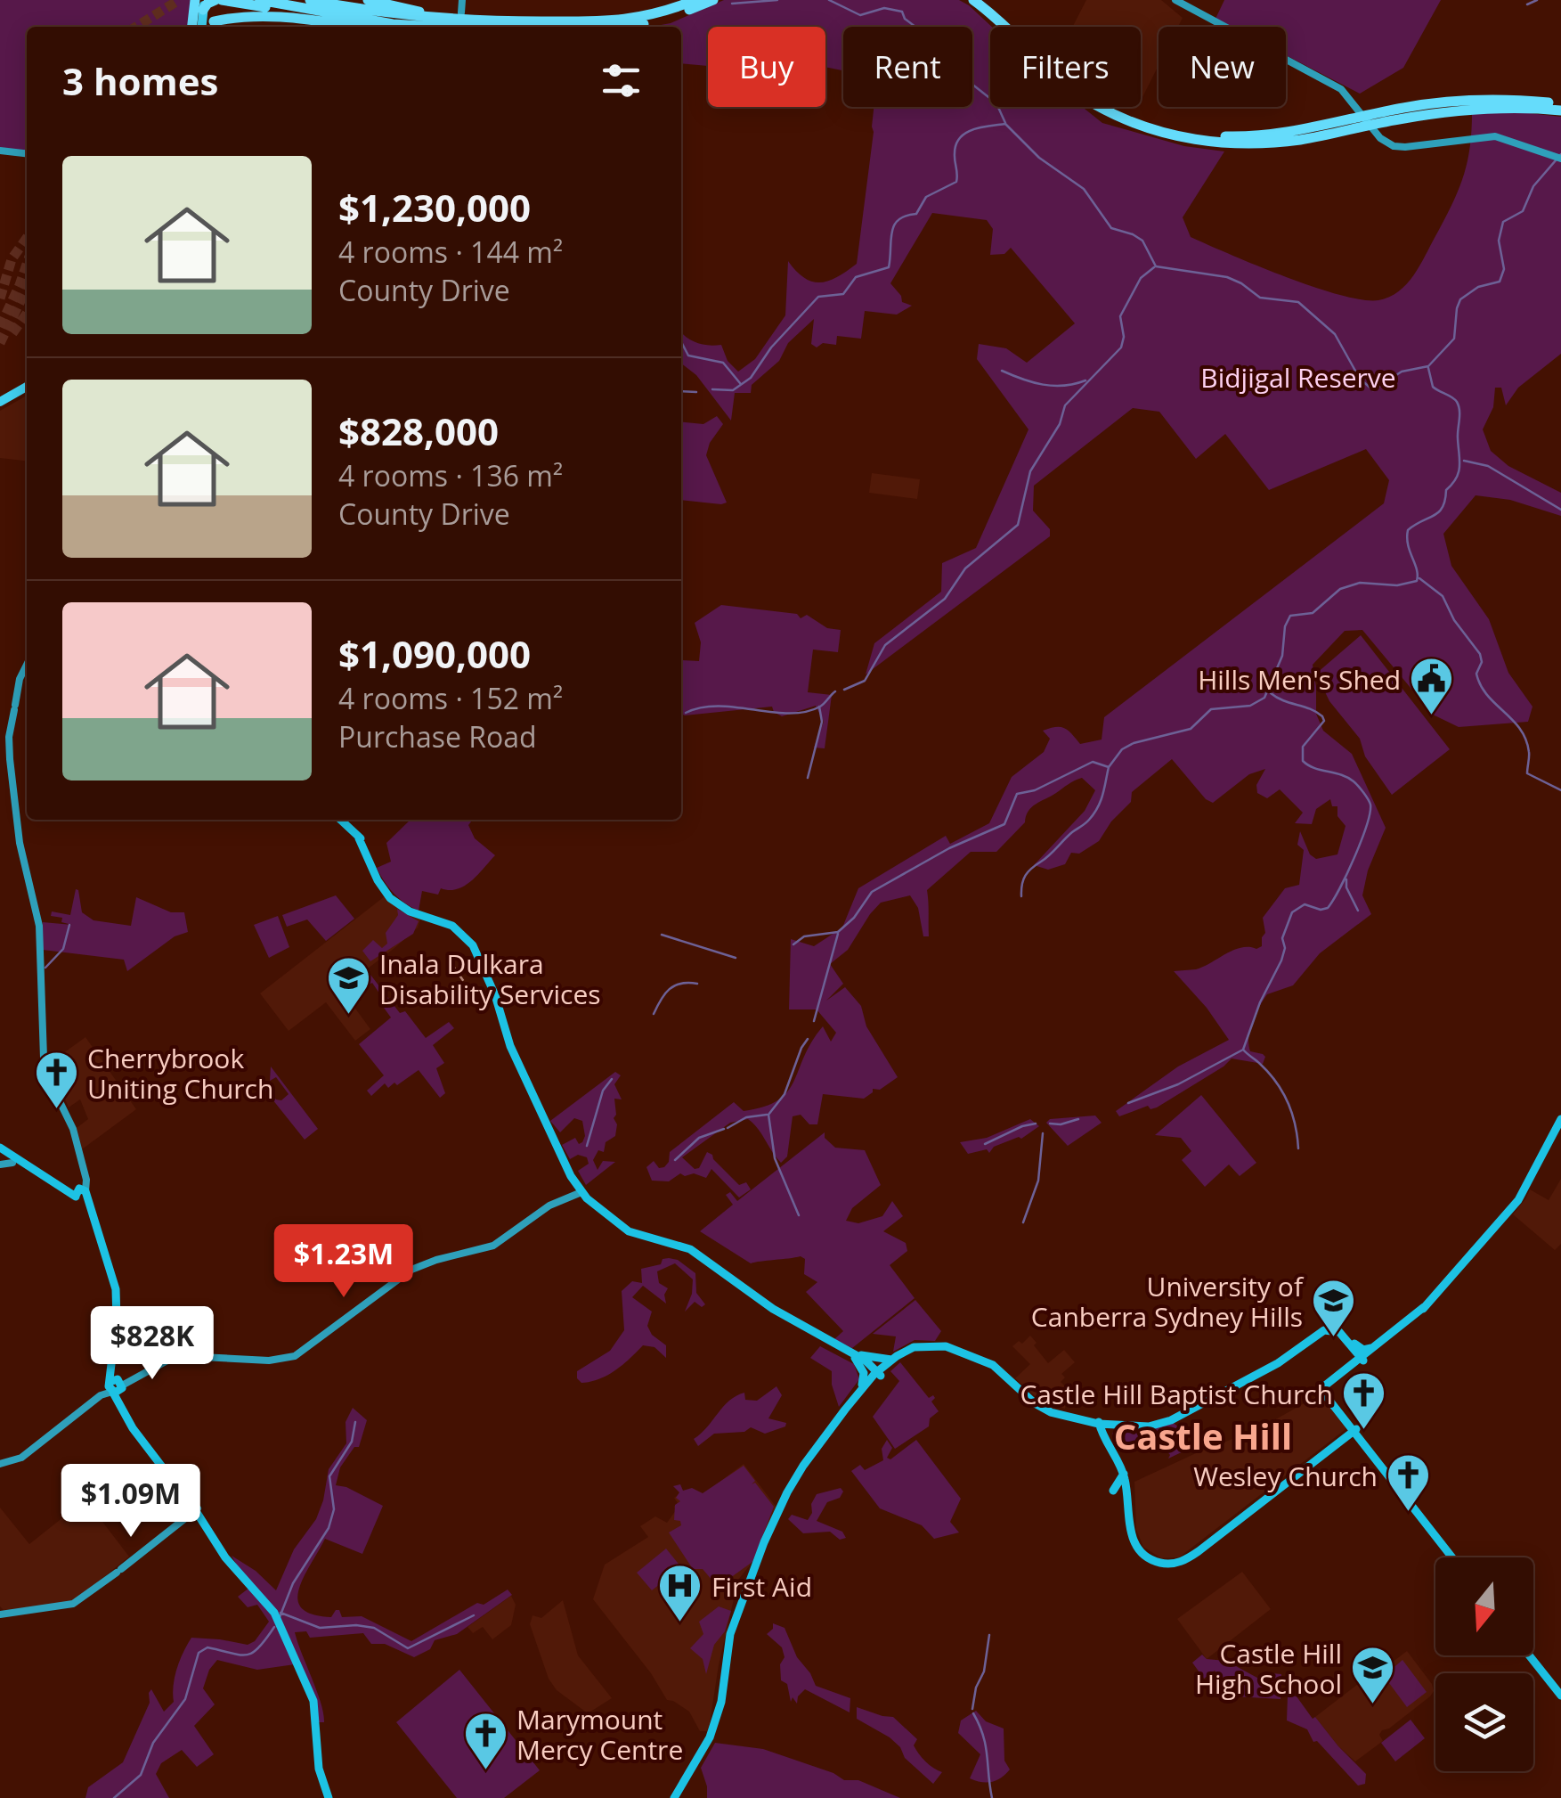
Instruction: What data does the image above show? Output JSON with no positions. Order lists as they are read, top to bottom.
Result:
{
  "districts": ["Castle Hill"],
  "parks": ["Bidjigal Reserve"],
  "places": {
    "public building": ["Hills Men's Shed"],
    "school or university": ["Inala Dulkara Disability Services", "University of Canberra Sydney Hills", "Castle Hill High School"],
    "church": [
      "Cherrybrook Uniting Church",
      "Castle Hill Baptist Church",
      "Wesley Church",
      "Marymount Mercy Centre"
    ],
    "hospital": ["First Aid"]
  },
  "north": "bottom",
  "page": {
    "chip": [
      "Buy",
      "Rent",
      "Filters",
      "New"
    ],
    "heading": "3 homes",
    "list": [
      {
        "name": "$1,230,000",
        "note": "4 rooms · 144 m² · County Drive"
      },
      {
        "name": "$828,000",
        "note": "4 rooms · 136 m² · County Drive"
      },
      {
        "name": "$1,090,000",
        "note": "4 rooms · 152 m² · Purchase Road"
      }
    ],
    "price": ["$1.23M", "$828K", "$1.09M"]
  }
}
